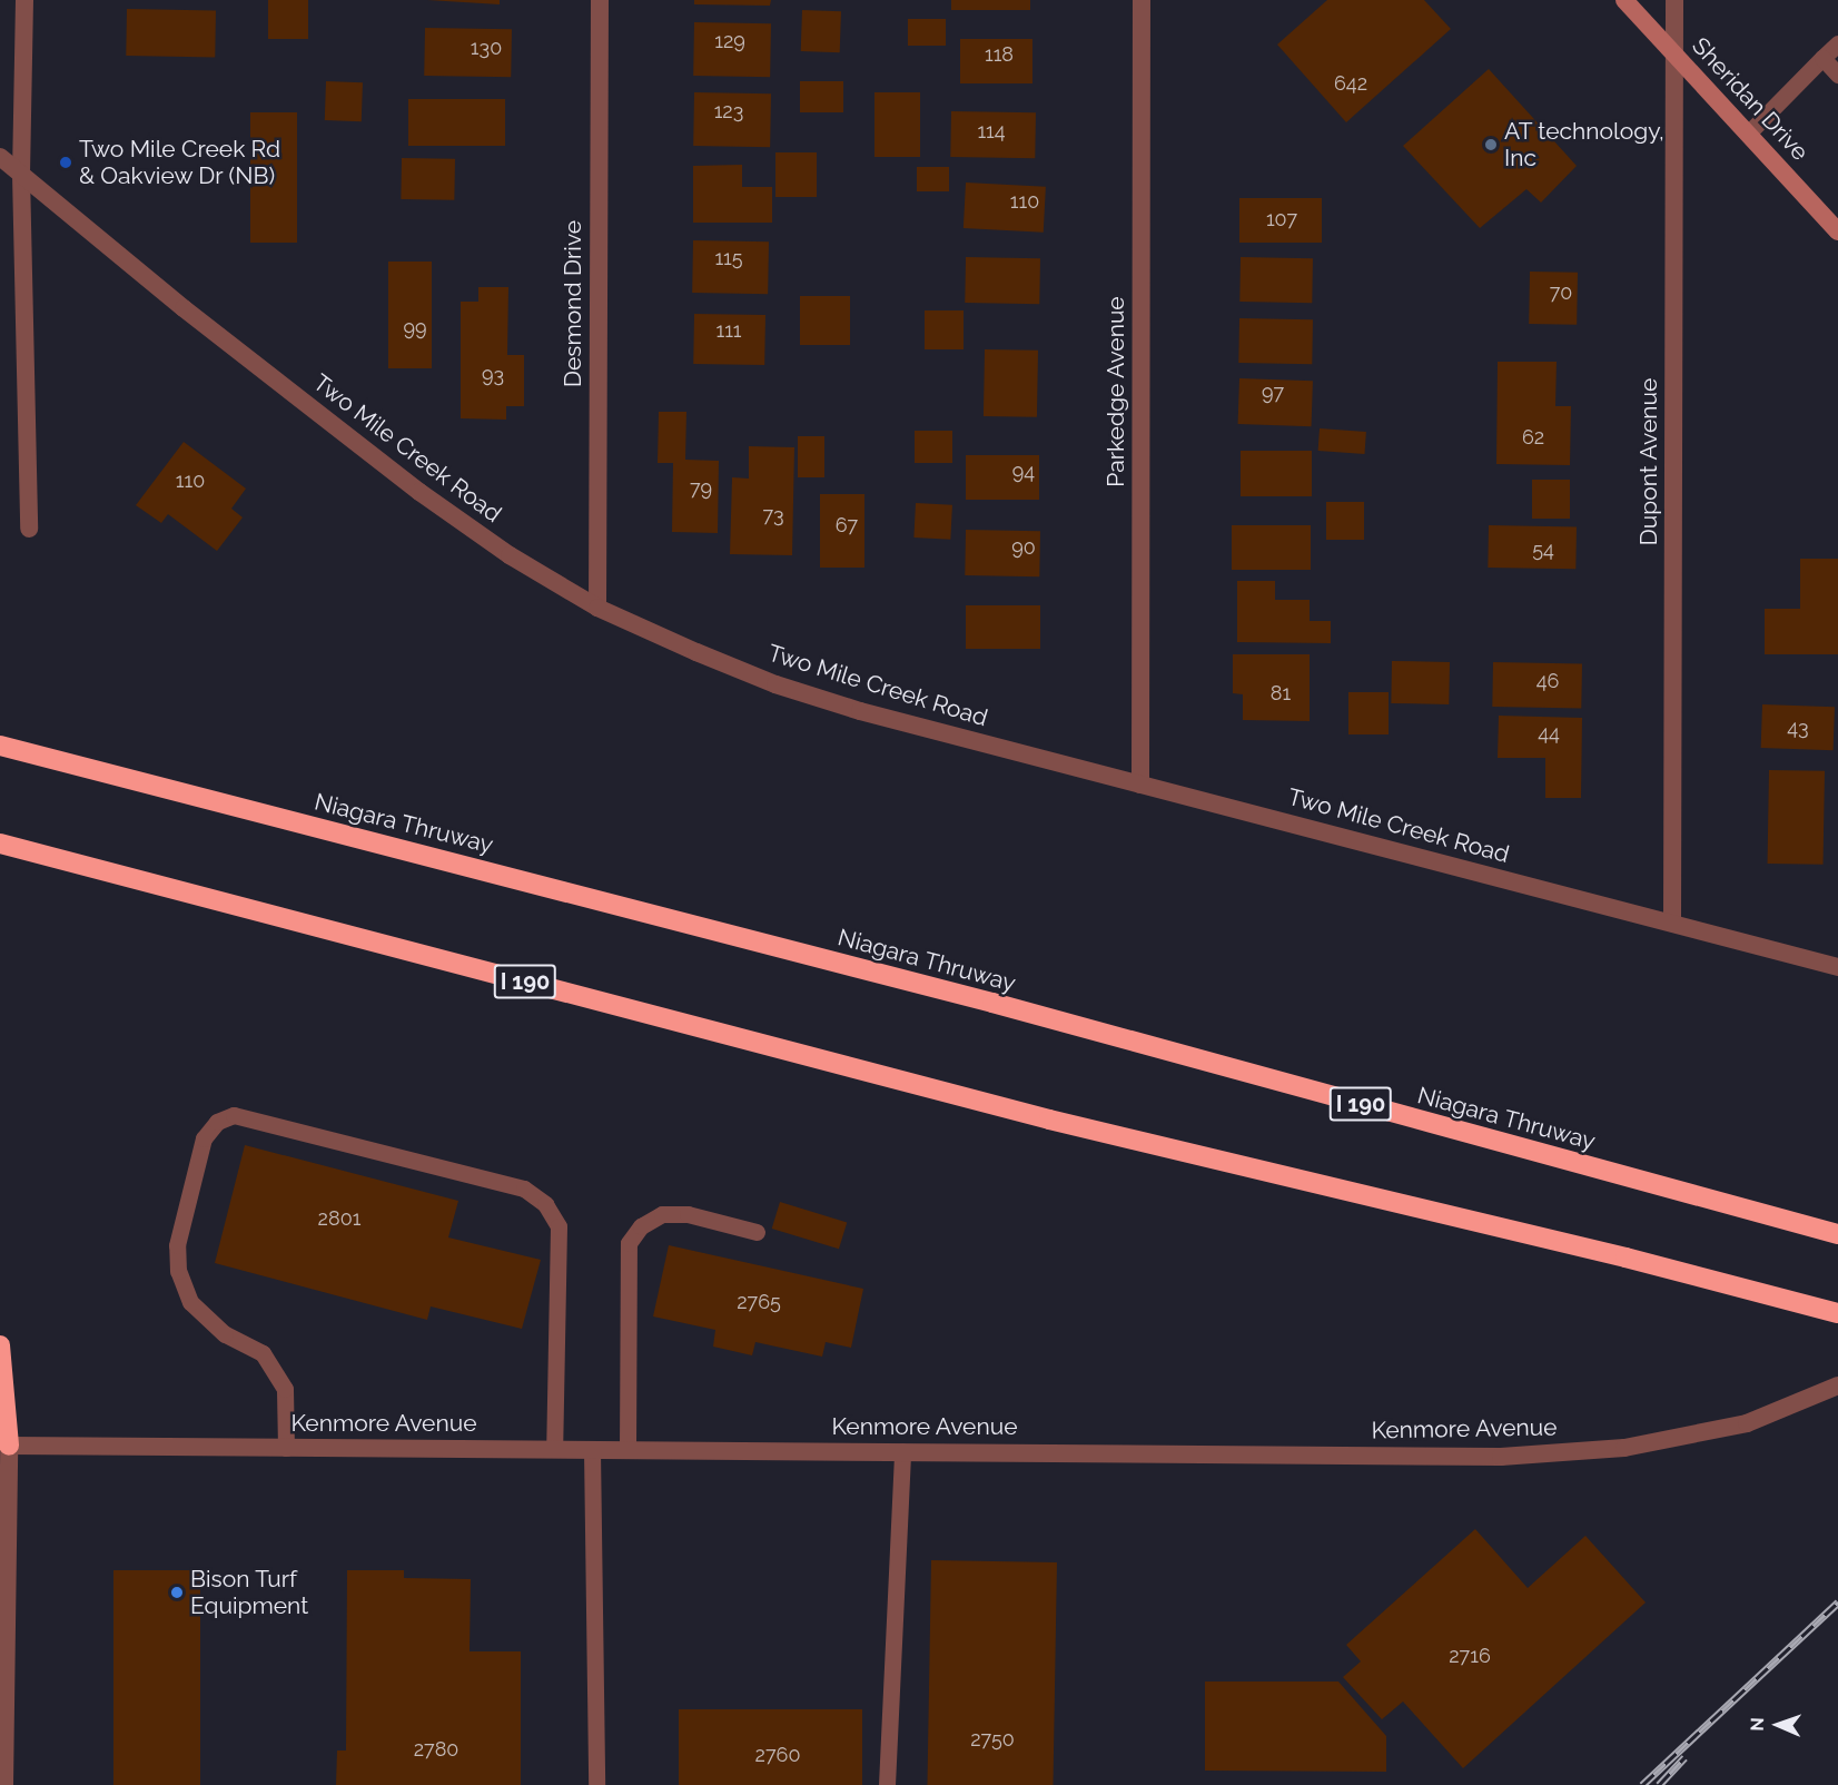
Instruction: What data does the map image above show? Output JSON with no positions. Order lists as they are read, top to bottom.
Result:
{
  "streets": {
    "highway": ["Niagara Thruway", "I 190"],
    "main road": ["Sheridan Drive"],
    "street": [
      "Desmond Drive",
      "Parkedge Avenue",
      "Two Mile Creek Road",
      "Dupont Avenue",
      "Kenmore Avenue"
    ]
  },
  "crossings": [
    ["Sheridan Drive", "Dupont Avenue"],
    ["Desmond Drive", "Two Mile Creek Road"],
    ["Parkedge Avenue", "Two Mile Creek Road"],
    ["Two Mile Creek Road", "Dupont Avenue"]
  ],
  "places": ["AT technology, Inc", "Two Mile Creek Rd & Oakview Dr (NB)", "Bison Turf Equipment"],
  "house_numbers": [
    "129",
    "130",
    "118",
    "642",
    "123",
    "114",
    "110",
    "107",
    "115",
    "70",
    "99",
    "111",
    "93",
    "97",
    "62",
    "94",
    "110",
    "79",
    "73",
    "67",
    "90",
    "54",
    "46",
    "81",
    "43",
    "44",
    "2801",
    "2765",
    "2716",
    "2750",
    "2780",
    "2760"
  ],
  "north": "left"
}
